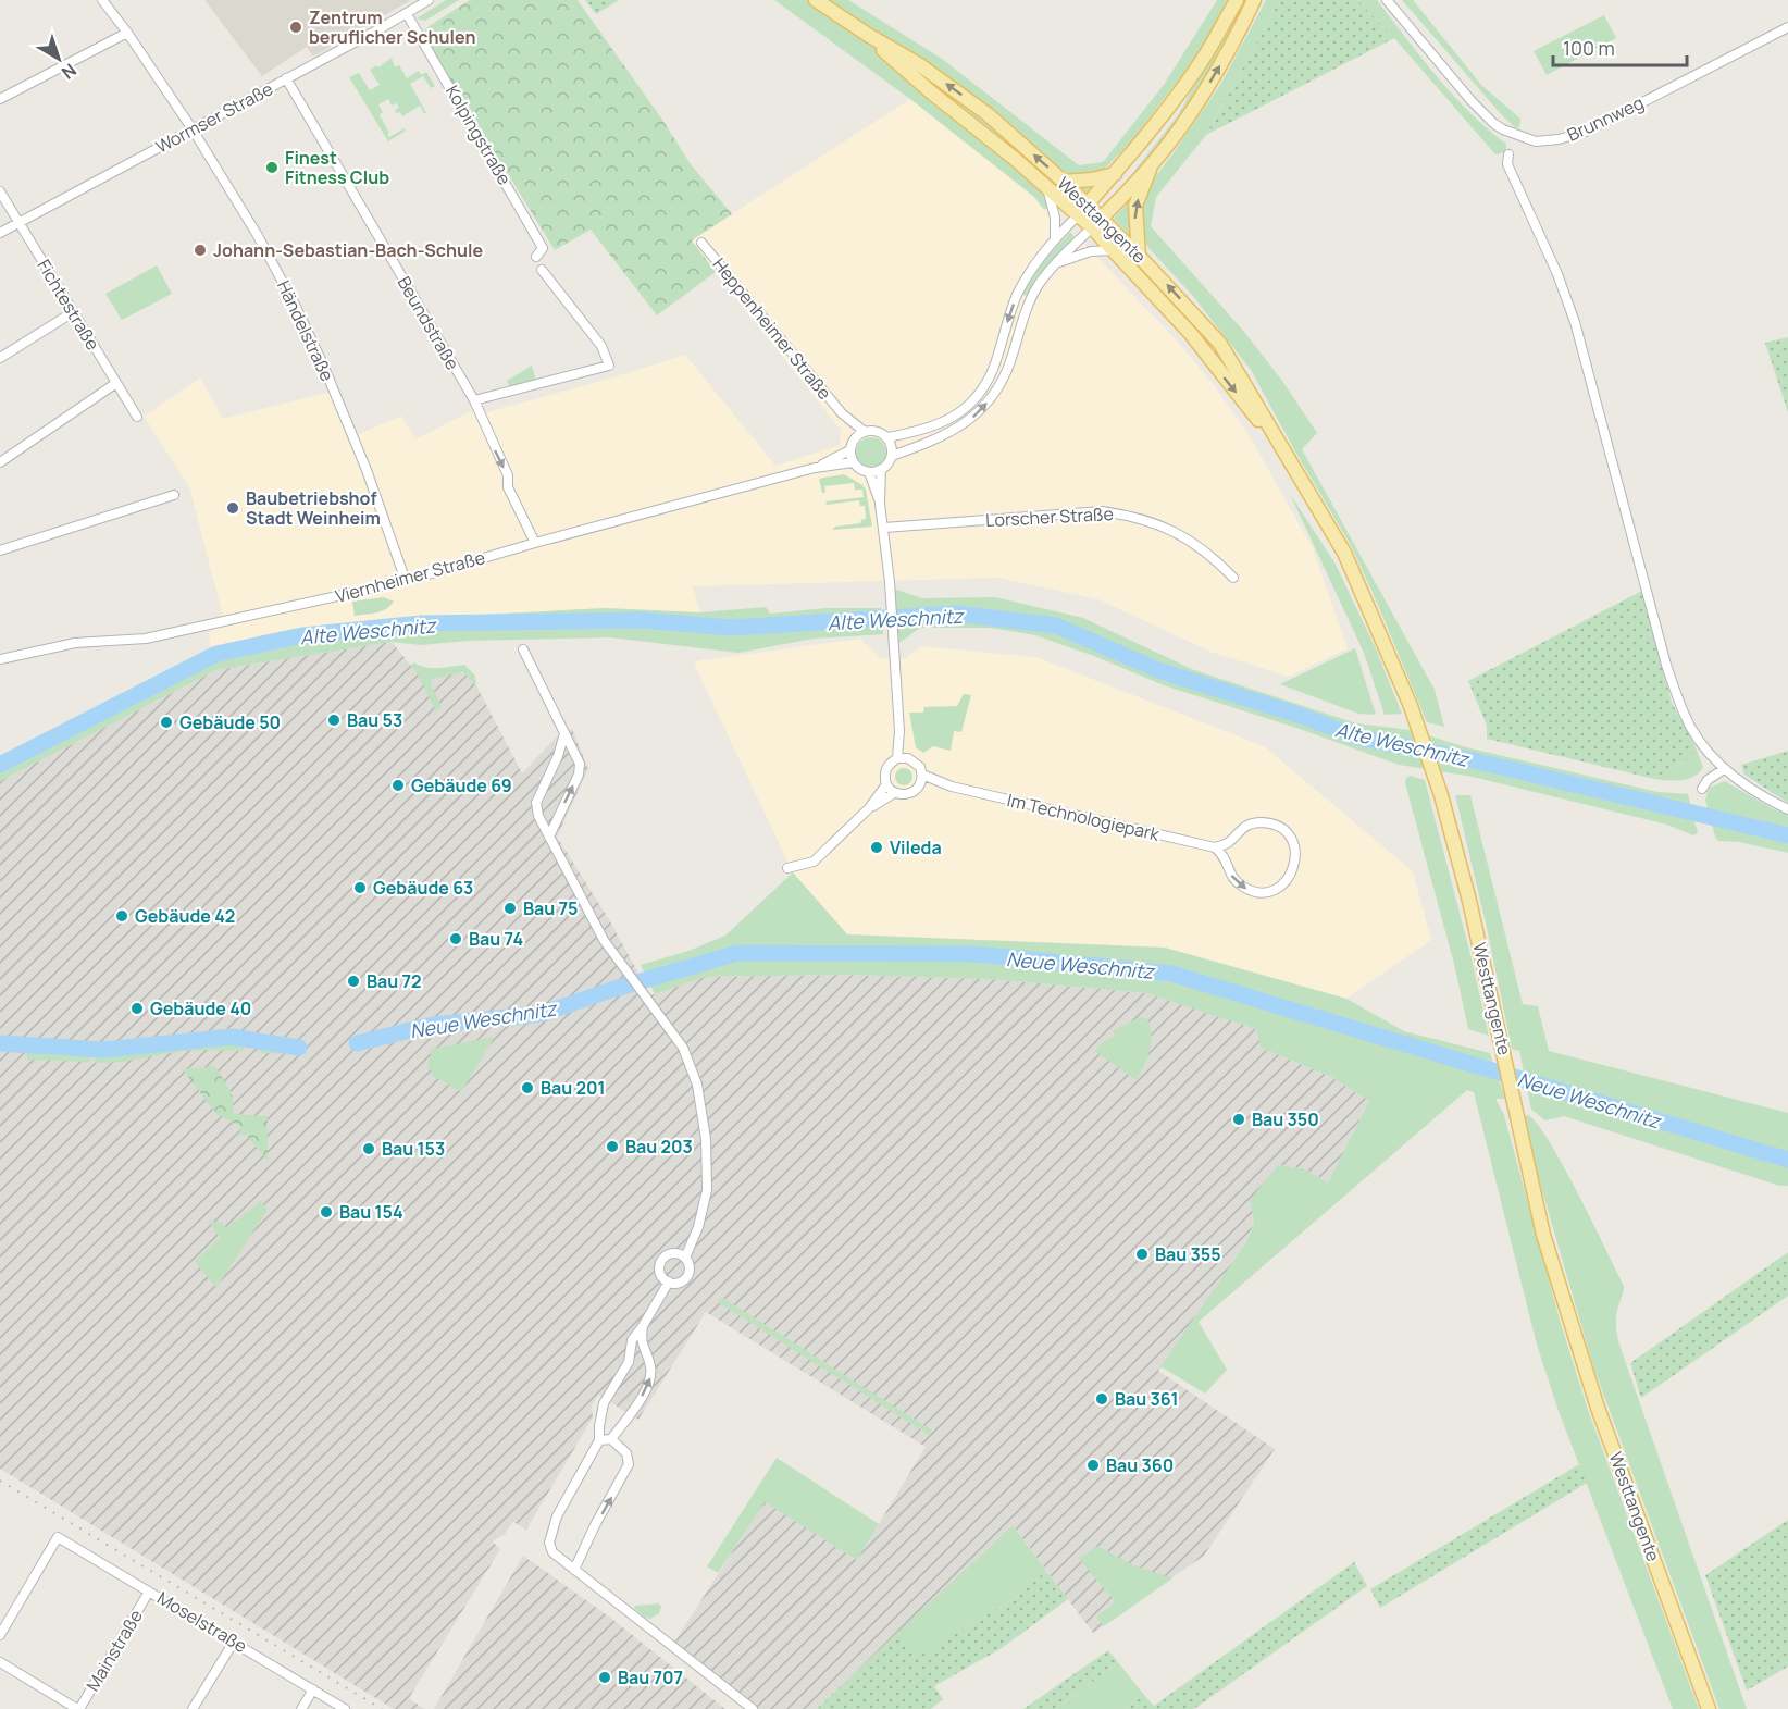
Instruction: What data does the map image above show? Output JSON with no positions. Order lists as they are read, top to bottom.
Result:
{
  "streets": {
    "main road": ["Westtangente"],
    "street": [
      "Wormser Straße",
      "Brunnweg",
      "Kolpingstraße",
      "Fichtestraße",
      "Beundstraße",
      "Heppenheimer Straße",
      "Händelstraße",
      "Lorscher Straße",
      "Viernheimer Straße",
      "Im Technologiepark",
      "Moselstraße",
      "Mainstraße"
    ]
  },
  "crossings": [
    ["Wormser Straße", "Kolpingstraße"],
    ["Wormser Straße", "Fichtestraße"],
    ["Wormser Straße", "Beundstraße"],
    ["Wormser Straße", "Händelstraße"],
    ["Beundstraße", "Viernheimer Straße"],
    ["Heppenheimer Straße", "Viernheimer Straße"],
    ["Händelstraße", "Viernheimer Straße"],
    ["Moselstraße", "Mainstraße"]
  ],
  "water": ["Alte Weschnitz", "Neue Weschnitz"],
  "places": [
    "Zentrum beruflicher Schulen",
    "Finest Fitness Club",
    "Johann-Sebastian-Bach-Schule",
    "Baubetriebshof Stadt Weinheim",
    "Bau 53",
    "Gebäude 50",
    "Gebäude 69",
    "Vileda",
    "Gebäude 63",
    "Bau 75",
    "Gebäude 42",
    "Bau 74",
    "Bau 72",
    "Gebäude 40",
    "Bau 201",
    "Bau 350",
    "Bau 203",
    "Bau 153",
    "Bau 154",
    "Bau 355",
    "Bau 361",
    "Bau 360",
    "Bau 707"
  ],
  "scale_bar": "100 m",
  "north": "bottom right"
}
